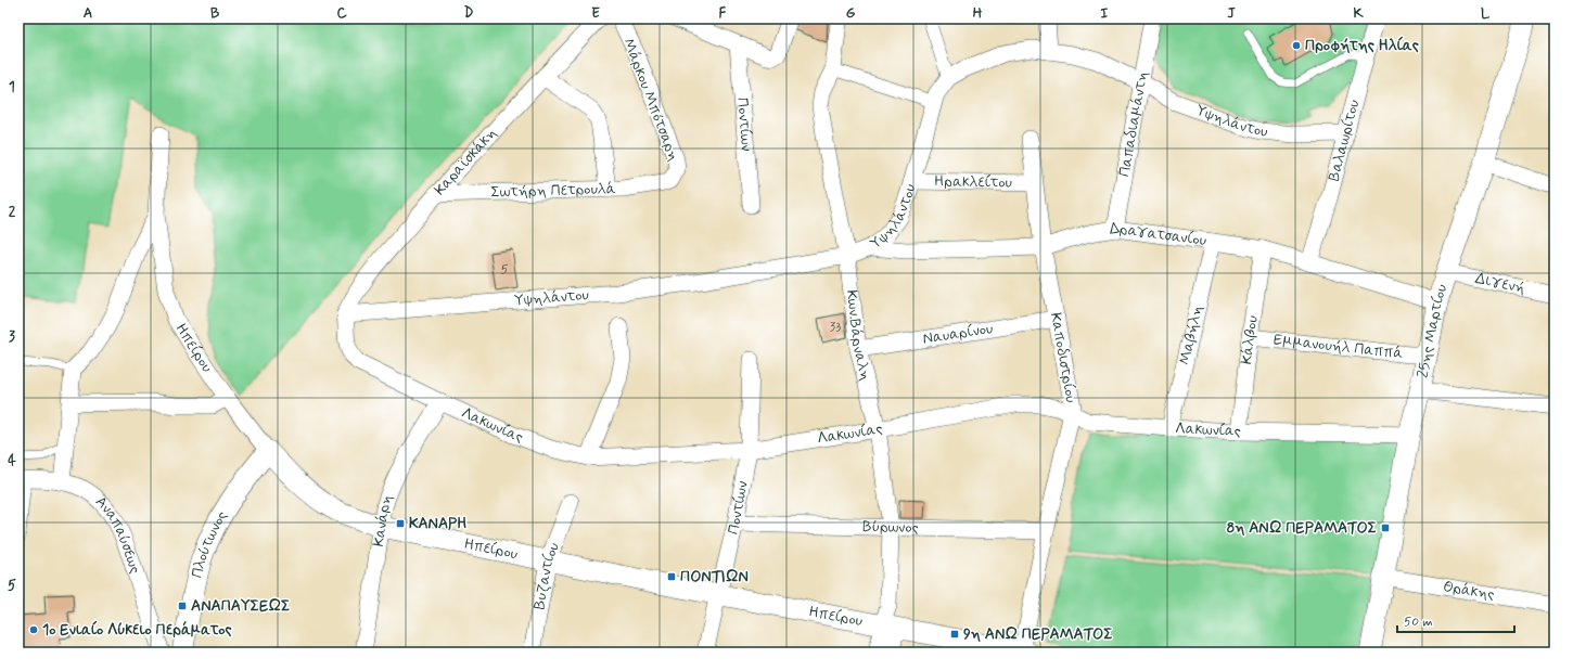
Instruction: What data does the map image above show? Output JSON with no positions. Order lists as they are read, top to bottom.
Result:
{
  "streets": {
    "street": [
      "Μάρκου Μπότσαρη",
      "Υψηλάντου",
      "Παπαδιαμάντη",
      "Ποντίων",
      "Βαλαωρίτου",
      "Καραϊσκάκη",
      "Ηρακλείτου",
      "Σωτήρη Πετρουλά",
      "Δραγατσανίου",
      "Διγενή",
      "25ης Μαρτίου",
      "Ναυαρίνου",
      "Κων.Βάρναλη",
      "Μαβήλη",
      "Κάλβου",
      "Εμμανουήλ Παππά",
      "Ηπείρου",
      "Καποδιστρίου",
      "Λακωνίας",
      "Κανάρη",
      "Βύρωνος",
      "Αναπαύσεως",
      "Πλούτωνος",
      "Βυζαντίου",
      "Θράκης"
    ]
  },
  "crossings": [
    ["Μάρκου Μπότσαρη", "Σωτήρη Πετρουλά"],
    ["Υψηλάντου", "Παπαδιαμάντη"],
    ["Υψηλάντου", "Βαλαωρίτου"],
    ["Υψηλάντου", "Καραϊσκάκη"],
    ["Υψηλάντου", "Ηρακλείτου"],
    ["Υψηλάντου", "Δραγατσανίου"],
    ["Υψηλάντου", "Κων.Βάρναλη"],
    ["Υψηλάντου", "Λακωνίας"],
    ["Παπαδιαμάντη", "Δραγατσανίου"],
    ["Ποντίων", "Ηπείρου"],
    ["Ποντίων", "Λακωνίας"],
    ["Ποντίων", "Βύρωνος"],
    ["Βαλαωρίτου", "Δραγατσανίου"],
    ["Καραϊσκάκη", "Σωτήρη Πετρουλά"],
    ["Καραϊσκάκη", "Λακωνίας"],
    ["Ηρακλείτου", "Καποδιστρίου"],
    ["Δραγατσανίου", "25ης Μαρτίου"],
    ["Δραγατσανίου", "Μαβήλη"],
    ["Δραγατσανίου", "Κάλβου"],
    ["Δραγατσανίου", "Καποδιστρίου"],
    ["Διγενή", "25ης Μαρτίου"],
    ["25ης Μαρτίου", "Εμμανουήλ Παππά"],
    ["25ης Μαρτίου", "Λακωνίας"],
    ["25ης Μαρτίου", "Θράκης"],
    ["Ναυαρίνου", "Κων.Βάρναλη"],
    ["Ναυαρίνου", "Καποδιστρίου"],
    ["Κων.Βάρναλη", "Ηπείρου"],
    ["Κων.Βάρναλη", "Λακωνίας"],
    ["Κων.Βάρναλη", "Βύρωνος"],
    ["Μαβήλη", "Λακωνίας"],
    ["Κάλβου", "Εμμανουήλ Παππά"],
    ["Κάλβου", "Λακωνίας"],
    ["Ηπείρου", "Καποδιστρίου"],
    ["Ηπείρου", "Κανάρη"],
    ["Ηπείρου", "Πλούτωνος"],
    ["Ηπείρου", "Βυζαντίου"],
    ["Καποδιστρίου", "Λακωνίας"],
    ["Καποδιστρίου", "Βύρωνος"],
    ["Λακωνίας", "Κανάρη"]
  ],
  "places": {
    "other": ["Προφήτης Ηλίας", "1ο Ενιαίο Λύκειο Περάματος"],
    "transit": [
      "ΚΑΝΑΡΗ",
      "8η ΑΝΩ ΠΕΡΑΜΑΤΟΣ",
      "ΠΟΝΤΙΩΝ",
      "ΑΝΑΠΑΥΣΕΩΣ",
      "9η ΑΝΩ ΠΕΡΑΜΑΤΟΣ"
    ]
  },
  "house_numbers": ["5", "33"],
  "scale_bar": "50 m",
  "grid": {
    "columns": [
      "A",
      "B",
      "C",
      "D",
      "E",
      "F",
      "G",
      "H",
      "I",
      "J",
      "K",
      "L"
    ],
    "rows": [
      "1",
      "2",
      "3",
      "4",
      "5"
    ]
  }
}
